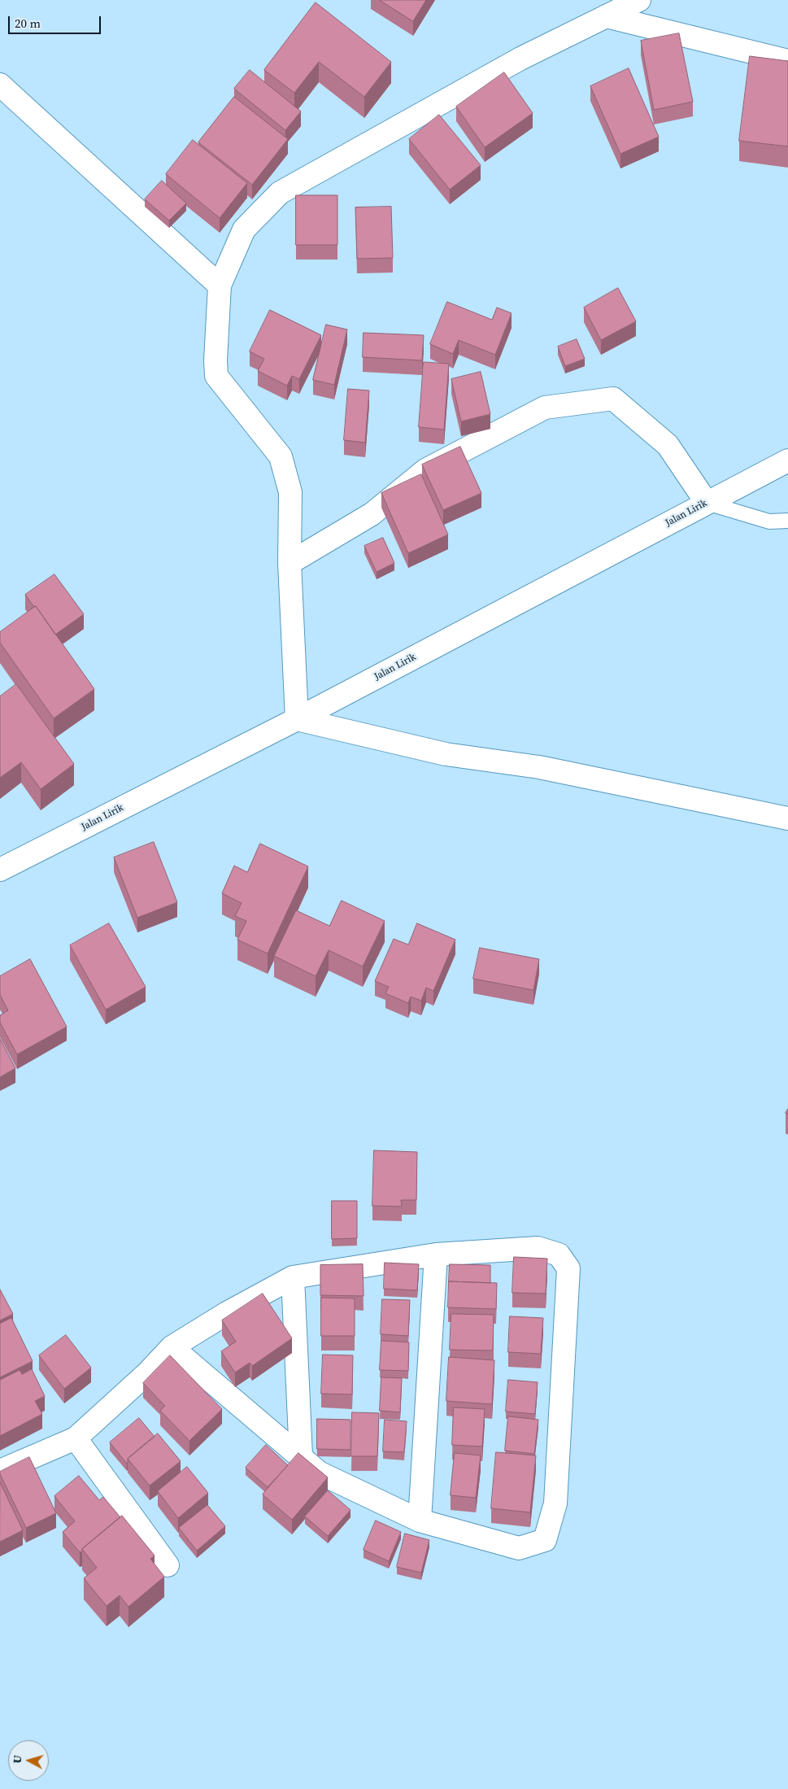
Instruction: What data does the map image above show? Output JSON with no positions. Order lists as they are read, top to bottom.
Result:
{
  "streets": {
    "street": ["Jalan Lirik"]
  },
  "scale_bar": "20 m",
  "north": "left"
}
